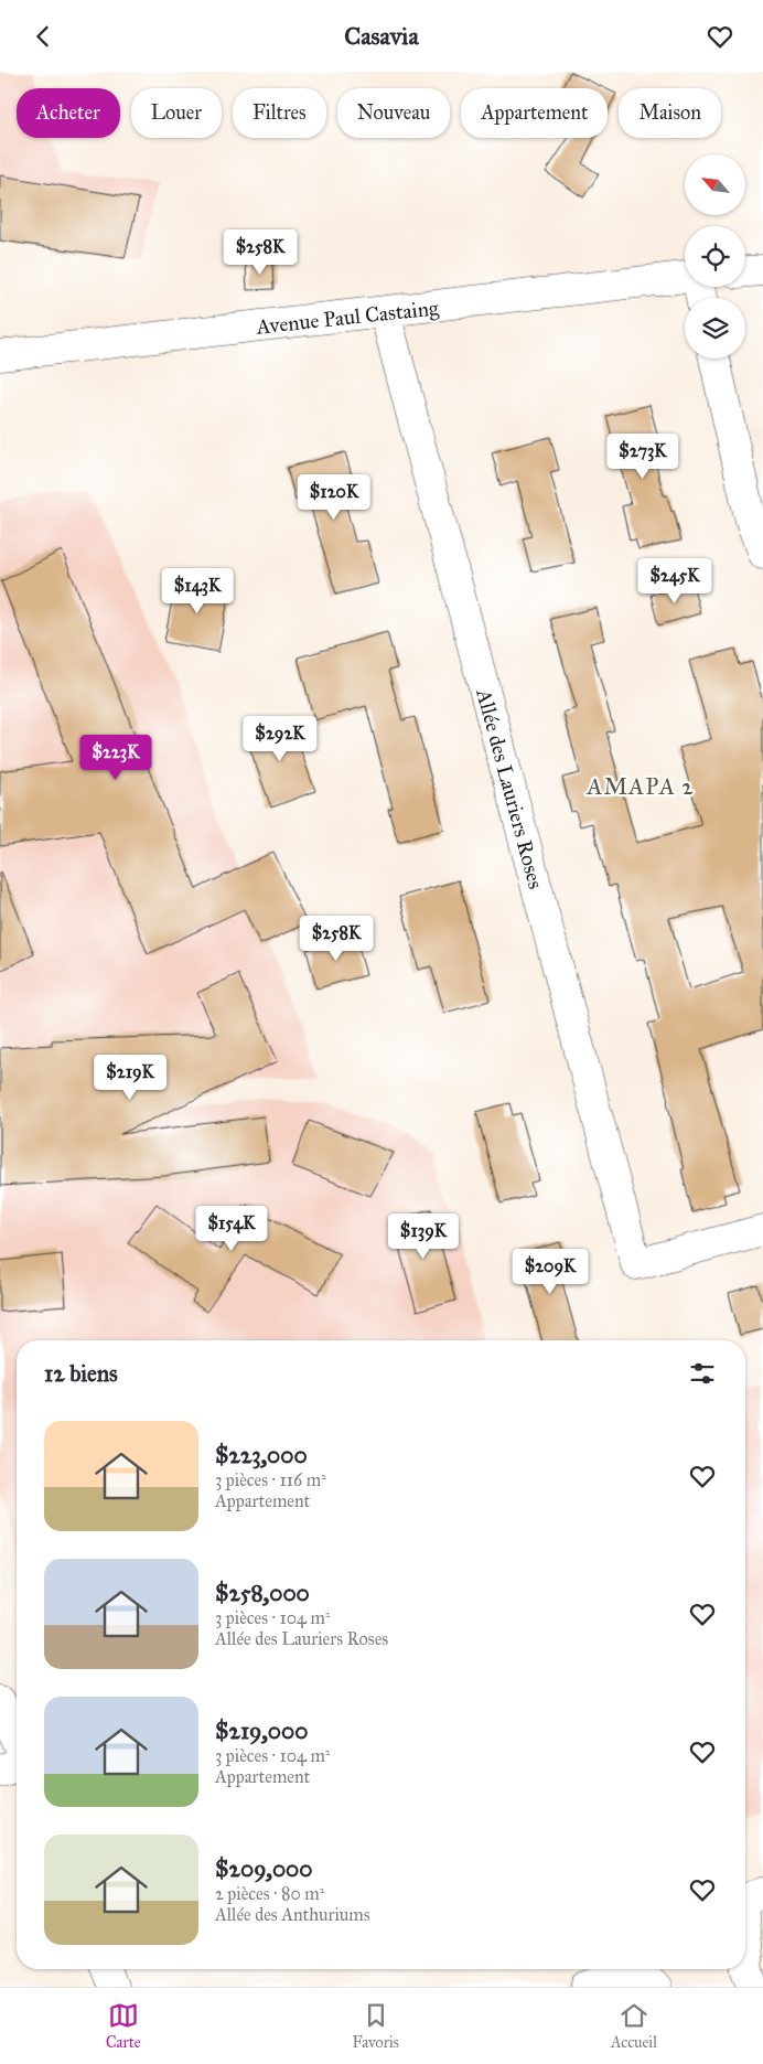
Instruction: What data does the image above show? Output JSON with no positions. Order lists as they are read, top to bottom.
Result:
{
  "streets": {
    "street": ["Avenue Paul Castaing", "Allée des Lauriers Roses"]
  },
  "crossings": [
    ["Avenue Paul Castaing", "Allée des Lauriers Roses"]
  ],
  "districts": ["AMAPA 2"],
  "north": "top left",
  "page": {
    "header": "Casavia",
    "chip": [
      "Acheter",
      "Louer",
      "Filtres",
      "Nouveau",
      "Appartement",
      "Maison"
    ],
    "price": [
      "$258K",
      "$273K",
      "$120K",
      "$245K",
      "$143K",
      "$292K",
      "$223K",
      "$258K",
      "$219K",
      "$154K",
      "$139K",
      "$209K"
    ],
    "heading": "12 biens",
    "list": [
      {
        "name": "$223,000",
        "note": "3 pièces · 116 m² · Appartement"
      },
      {
        "name": "$258,000",
        "note": "3 pièces · 104 m² · Allée des Lauriers Roses"
      },
      {
        "name": "$219,000",
        "note": "3 pièces · 104 m² · Appartement"
      },
      {
        "name": "$209,000",
        "note": "2 pièces · 80 m² · Allée des Anthuriums"
      }
    ],
    "tabs": ["Carte", "Favoris", "Accueil"]
  }
}
